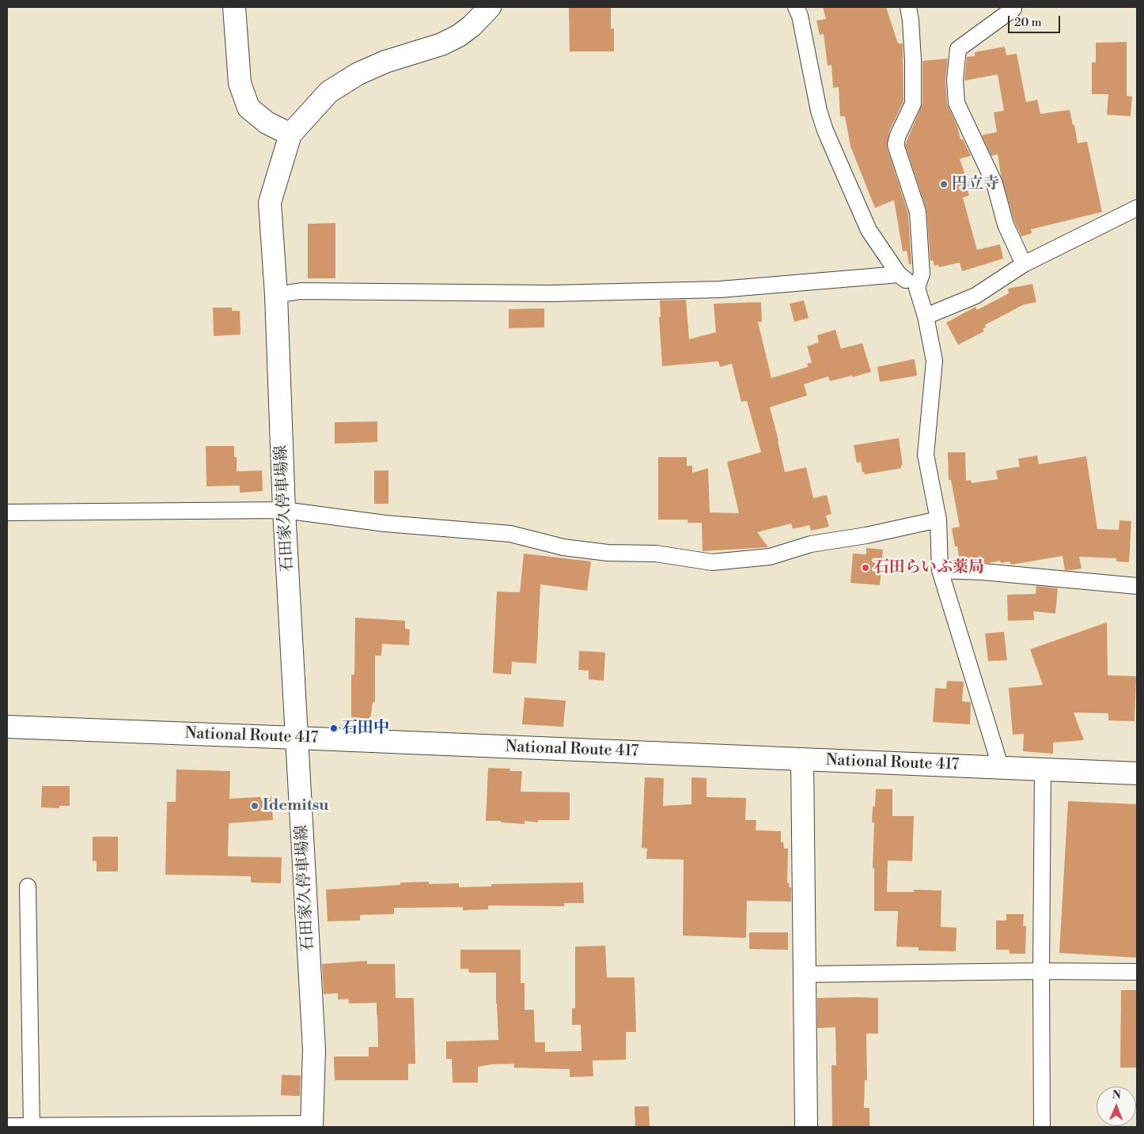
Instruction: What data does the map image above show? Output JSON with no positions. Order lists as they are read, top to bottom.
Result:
{
  "streets": {
    "main road": ["石田家久停車場線", "National Route 417"]
  },
  "crossings": [
    ["石田家久停車場線", "National Route 417"]
  ],
  "places": [
    "円立寺",
    "石田らいふ薬局",
    "石田中",
    "Idemitsu"
  ],
  "scale_bar": "20 m",
  "north": "top"
}
